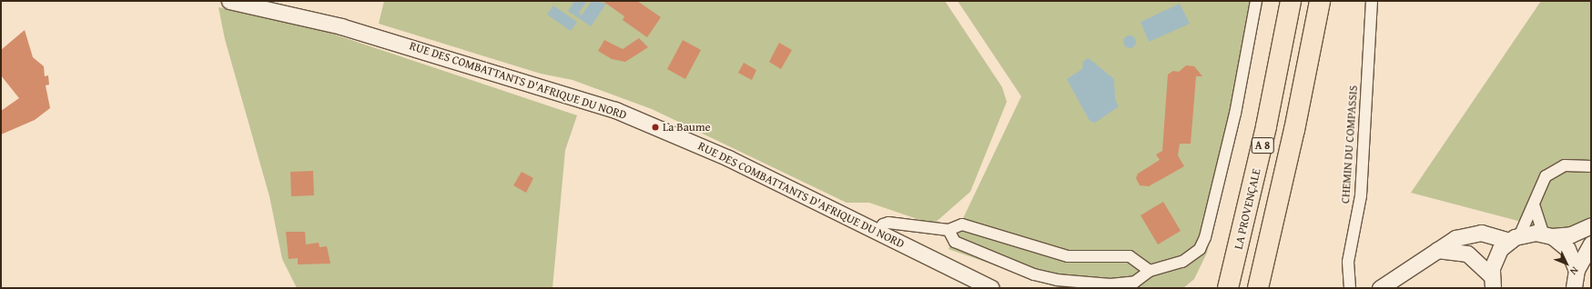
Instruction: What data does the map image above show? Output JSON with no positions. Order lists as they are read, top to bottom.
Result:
{
  "streets": {
    "highway": ["A 8", "LA PROVENÇALE"],
    "main road": ["RUE DES COMBATTANTS D'AFRIQUE DU NORD"],
    "street": ["CHEMIN DU COMPASSIS"]
  },
  "places": ["La Baume"],
  "north": "bottom right"
}
